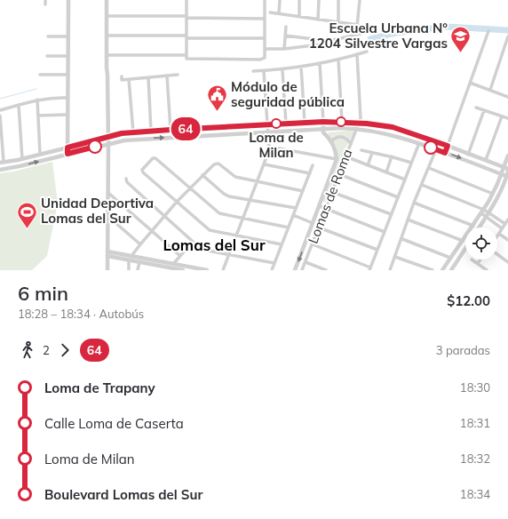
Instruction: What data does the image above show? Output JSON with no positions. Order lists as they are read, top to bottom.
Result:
{
  "streets": {
    "street": ["Lomas de Roma"]
  },
  "districts": ["Lomas del Sur"],
  "places": {
    "school or university": ["Escuela Urbana N° 1204 Silvestre Vargas"],
    "public building": ["Módulo de seguridad pública"],
    "other": ["Loma de Milan"],
    "sports": ["Unidad Deportiva Lomas del Sur"]
  },
  "lines": ["bus line 64"],
  "page": {
    "on_map": "64",
    "heading": ["6 min", "18:28 – 18:34 · Autobús", "$12.00"],
    "legs": ["2", "64", "3 paradas"],
    "list": [
      {
        "name": "Loma de Trapany",
        "value": "18:30"
      },
      {
        "name": "Calle Loma de Caserta",
        "value": "18:31"
      },
      {
        "name": "Loma de Milan",
        "value": "18:32"
      },
      {
        "name": "Boulevard Lomas del Sur",
        "value": "18:34"
      }
    ]
  }
}
